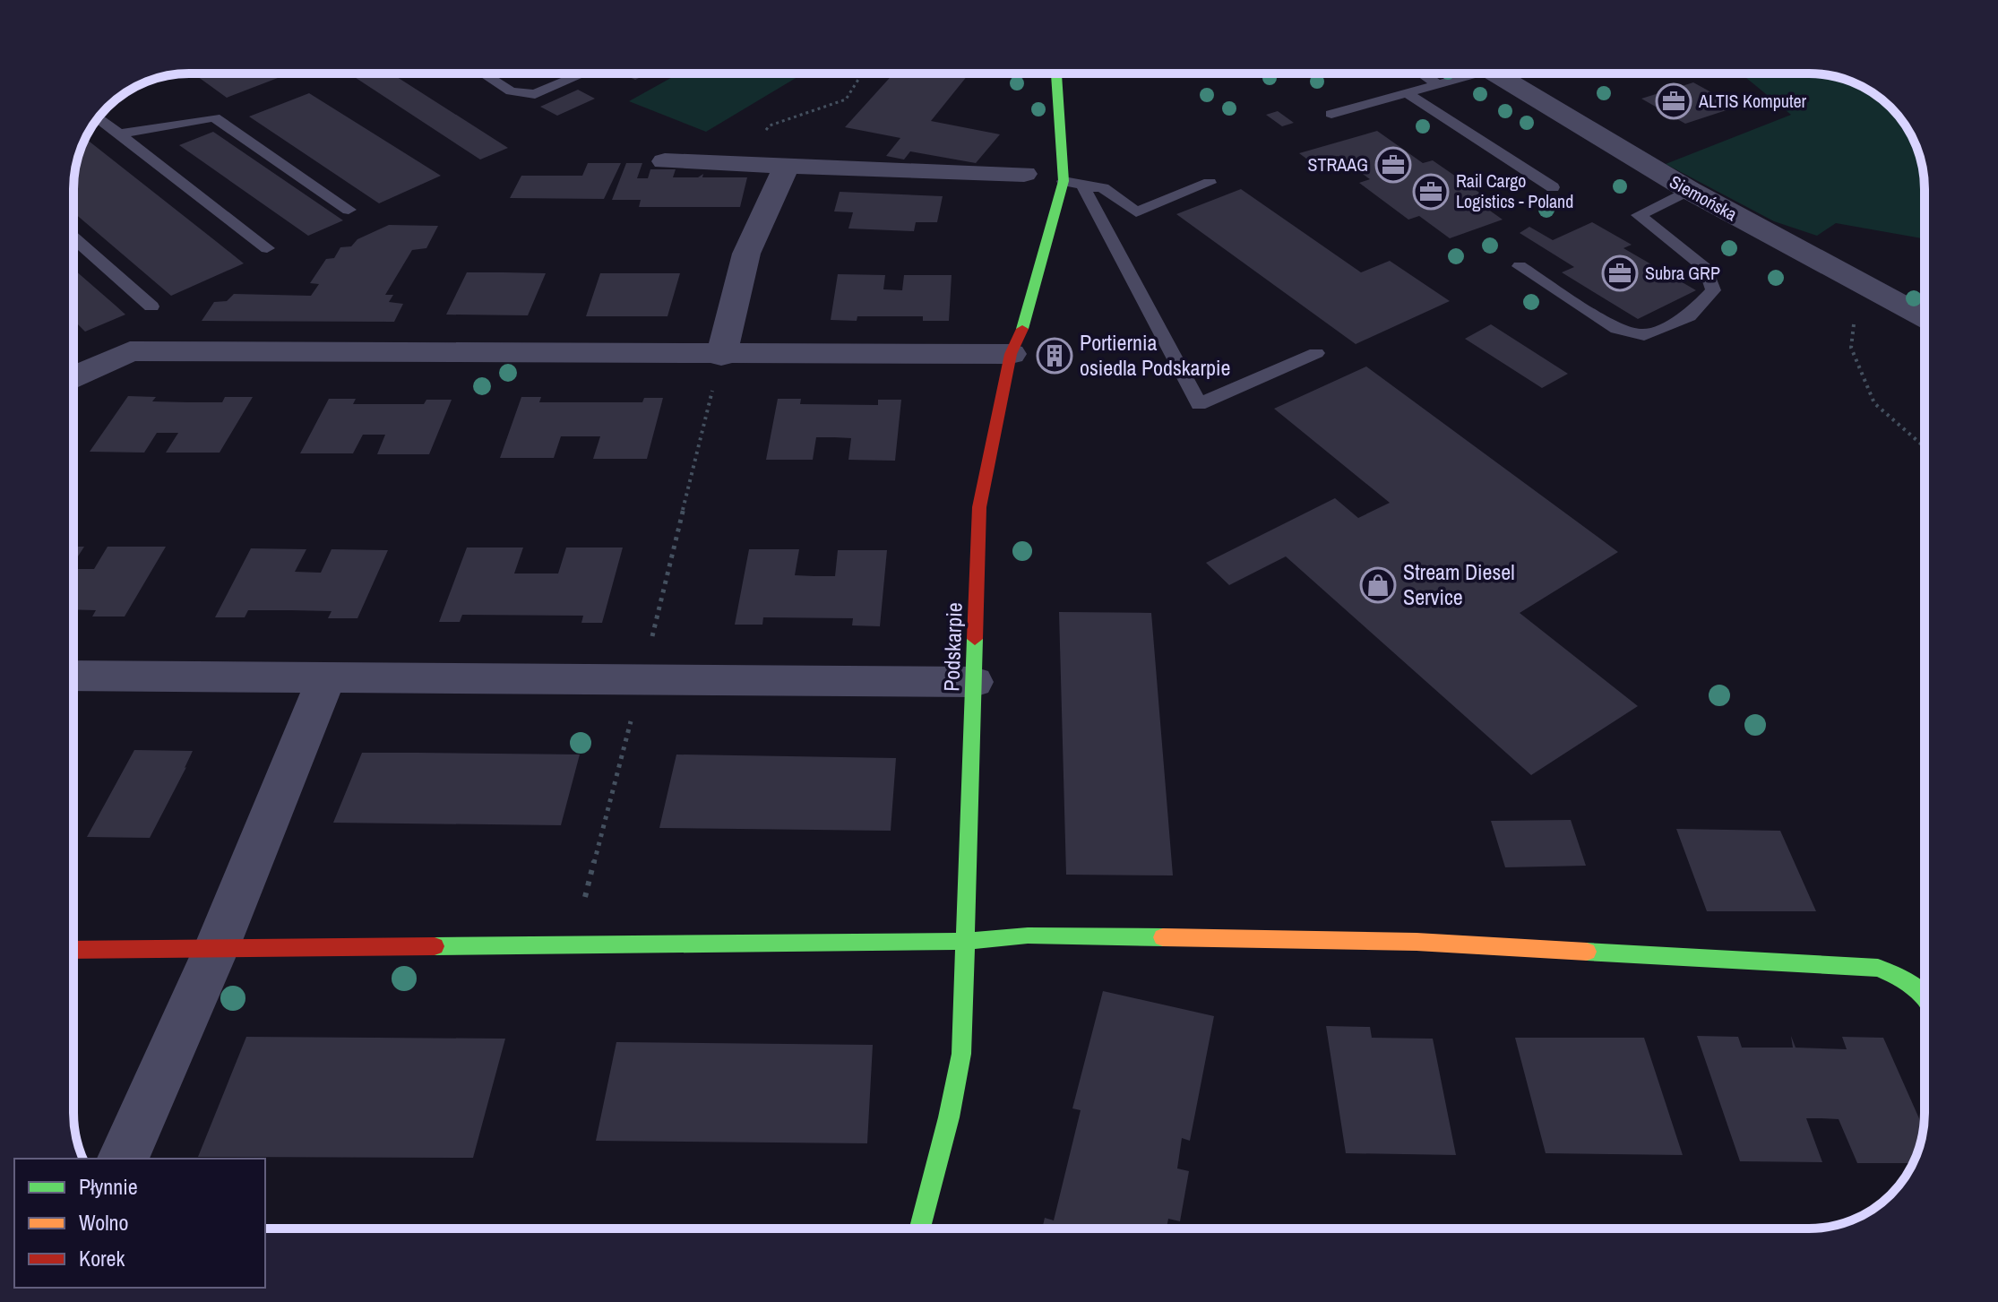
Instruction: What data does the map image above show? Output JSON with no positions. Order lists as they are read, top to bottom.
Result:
{
  "streets": {
    "street": ["Siemońska", "Podskarpie"]
  },
  "places": {
    "office": [
      "ALTIS Komputer",
      "STRAAG",
      "Rail Cargo Logistics - Poland",
      "Subra GRP"
    ],
    "building": ["Portiernia osiedla Podskarpie"],
    "shop": ["Stream Diesel Service"]
  },
  "legend": ["Płynnie", "Wolno", "Korek"]
}
